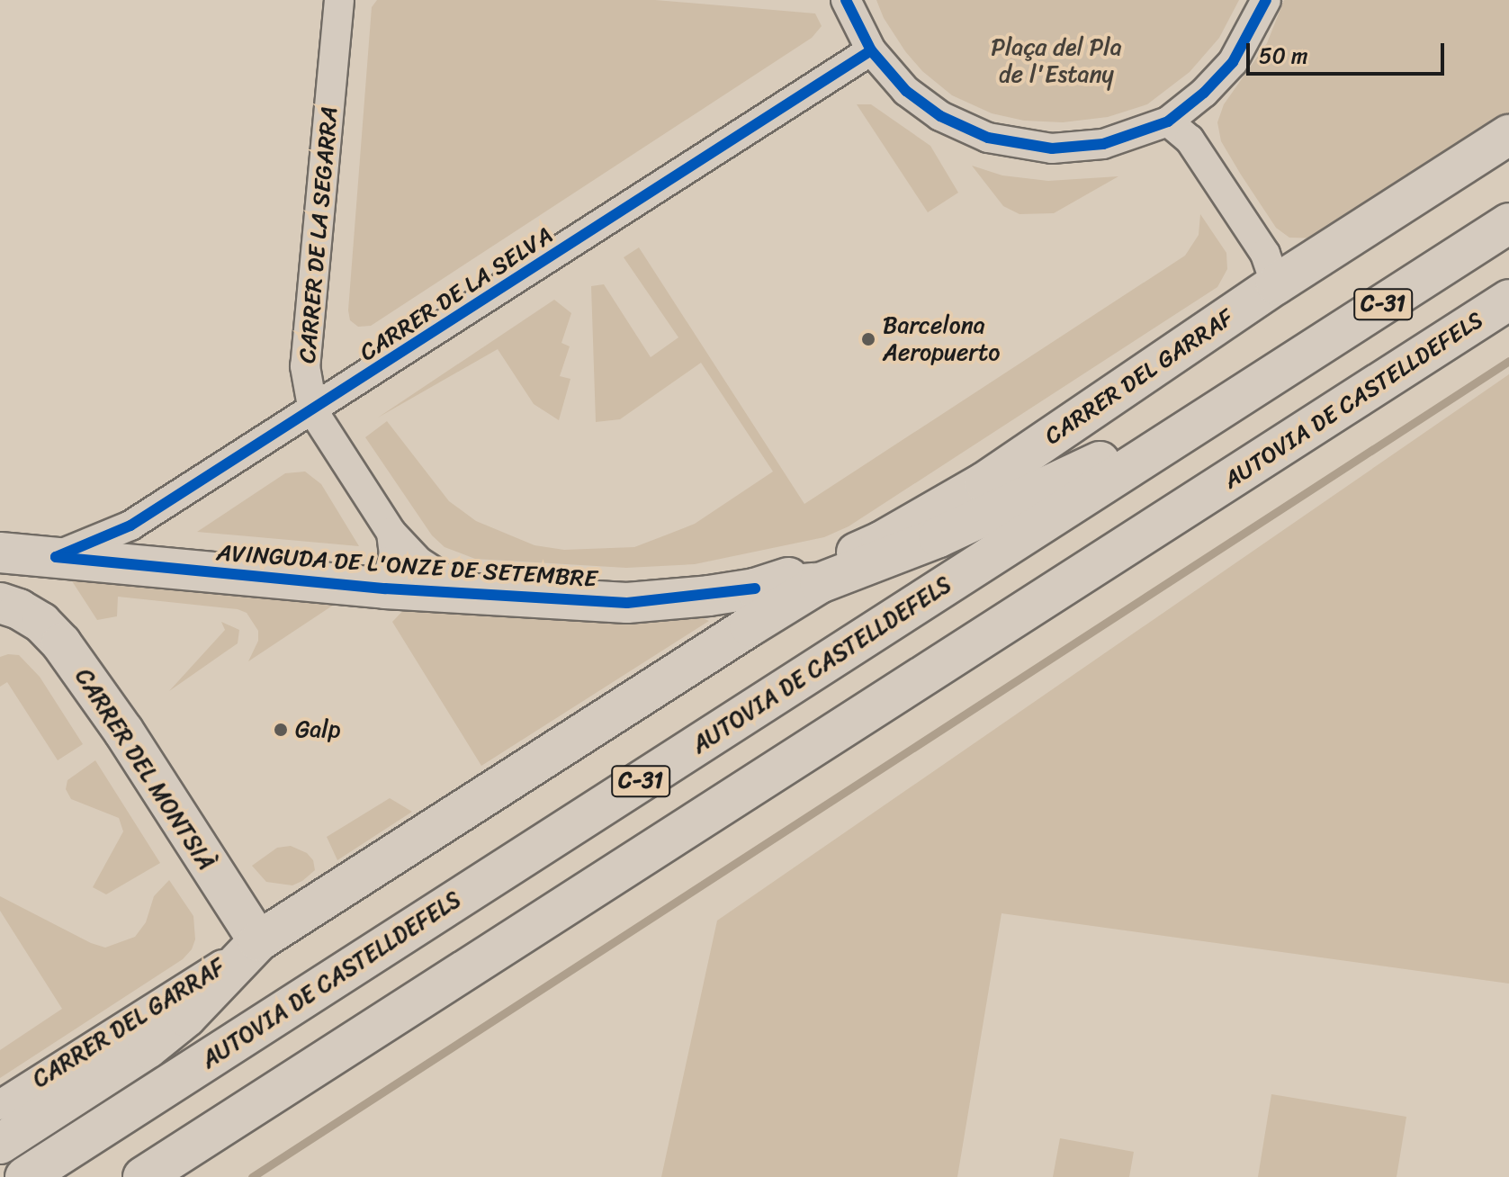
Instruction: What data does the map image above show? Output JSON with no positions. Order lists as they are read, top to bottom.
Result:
{
  "streets": {
    "main road": [
      "C-31",
      "CARRER DEL GARRAF",
      "AUTOVIA DE CASTELLDEFELS",
      "AVINGUDA DE L'ONZE DE SETEMBRE",
      "CARRER DEL MONTSIÀ"
    ],
    "street": ["CARRER DE LA SEGARRA", "CARRER DE LA SELVA"]
  },
  "crossings": [
    ["CARRER DE LA SEGARRA", "CARRER DE LA SELVA"],
    ["CARRER DE LA SEGARRA", "AVINGUDA DE L'ONZE DE SETEMBRE"],
    ["CARRER DE LA SELVA", "AVINGUDA DE L'ONZE DE SETEMBRE"],
    ["CARRER DEL GARRAF", "AVINGUDA DE L'ONZE DE SETEMBRE"],
    ["CARRER DEL GARRAF", "CARRER DEL MONTSIÀ"]
  ],
  "parks": ["Plaça del Pla de l'Estany"],
  "places": ["Barcelona Aeropuerto", "Galp"],
  "scale_bar": "50 m"
}
